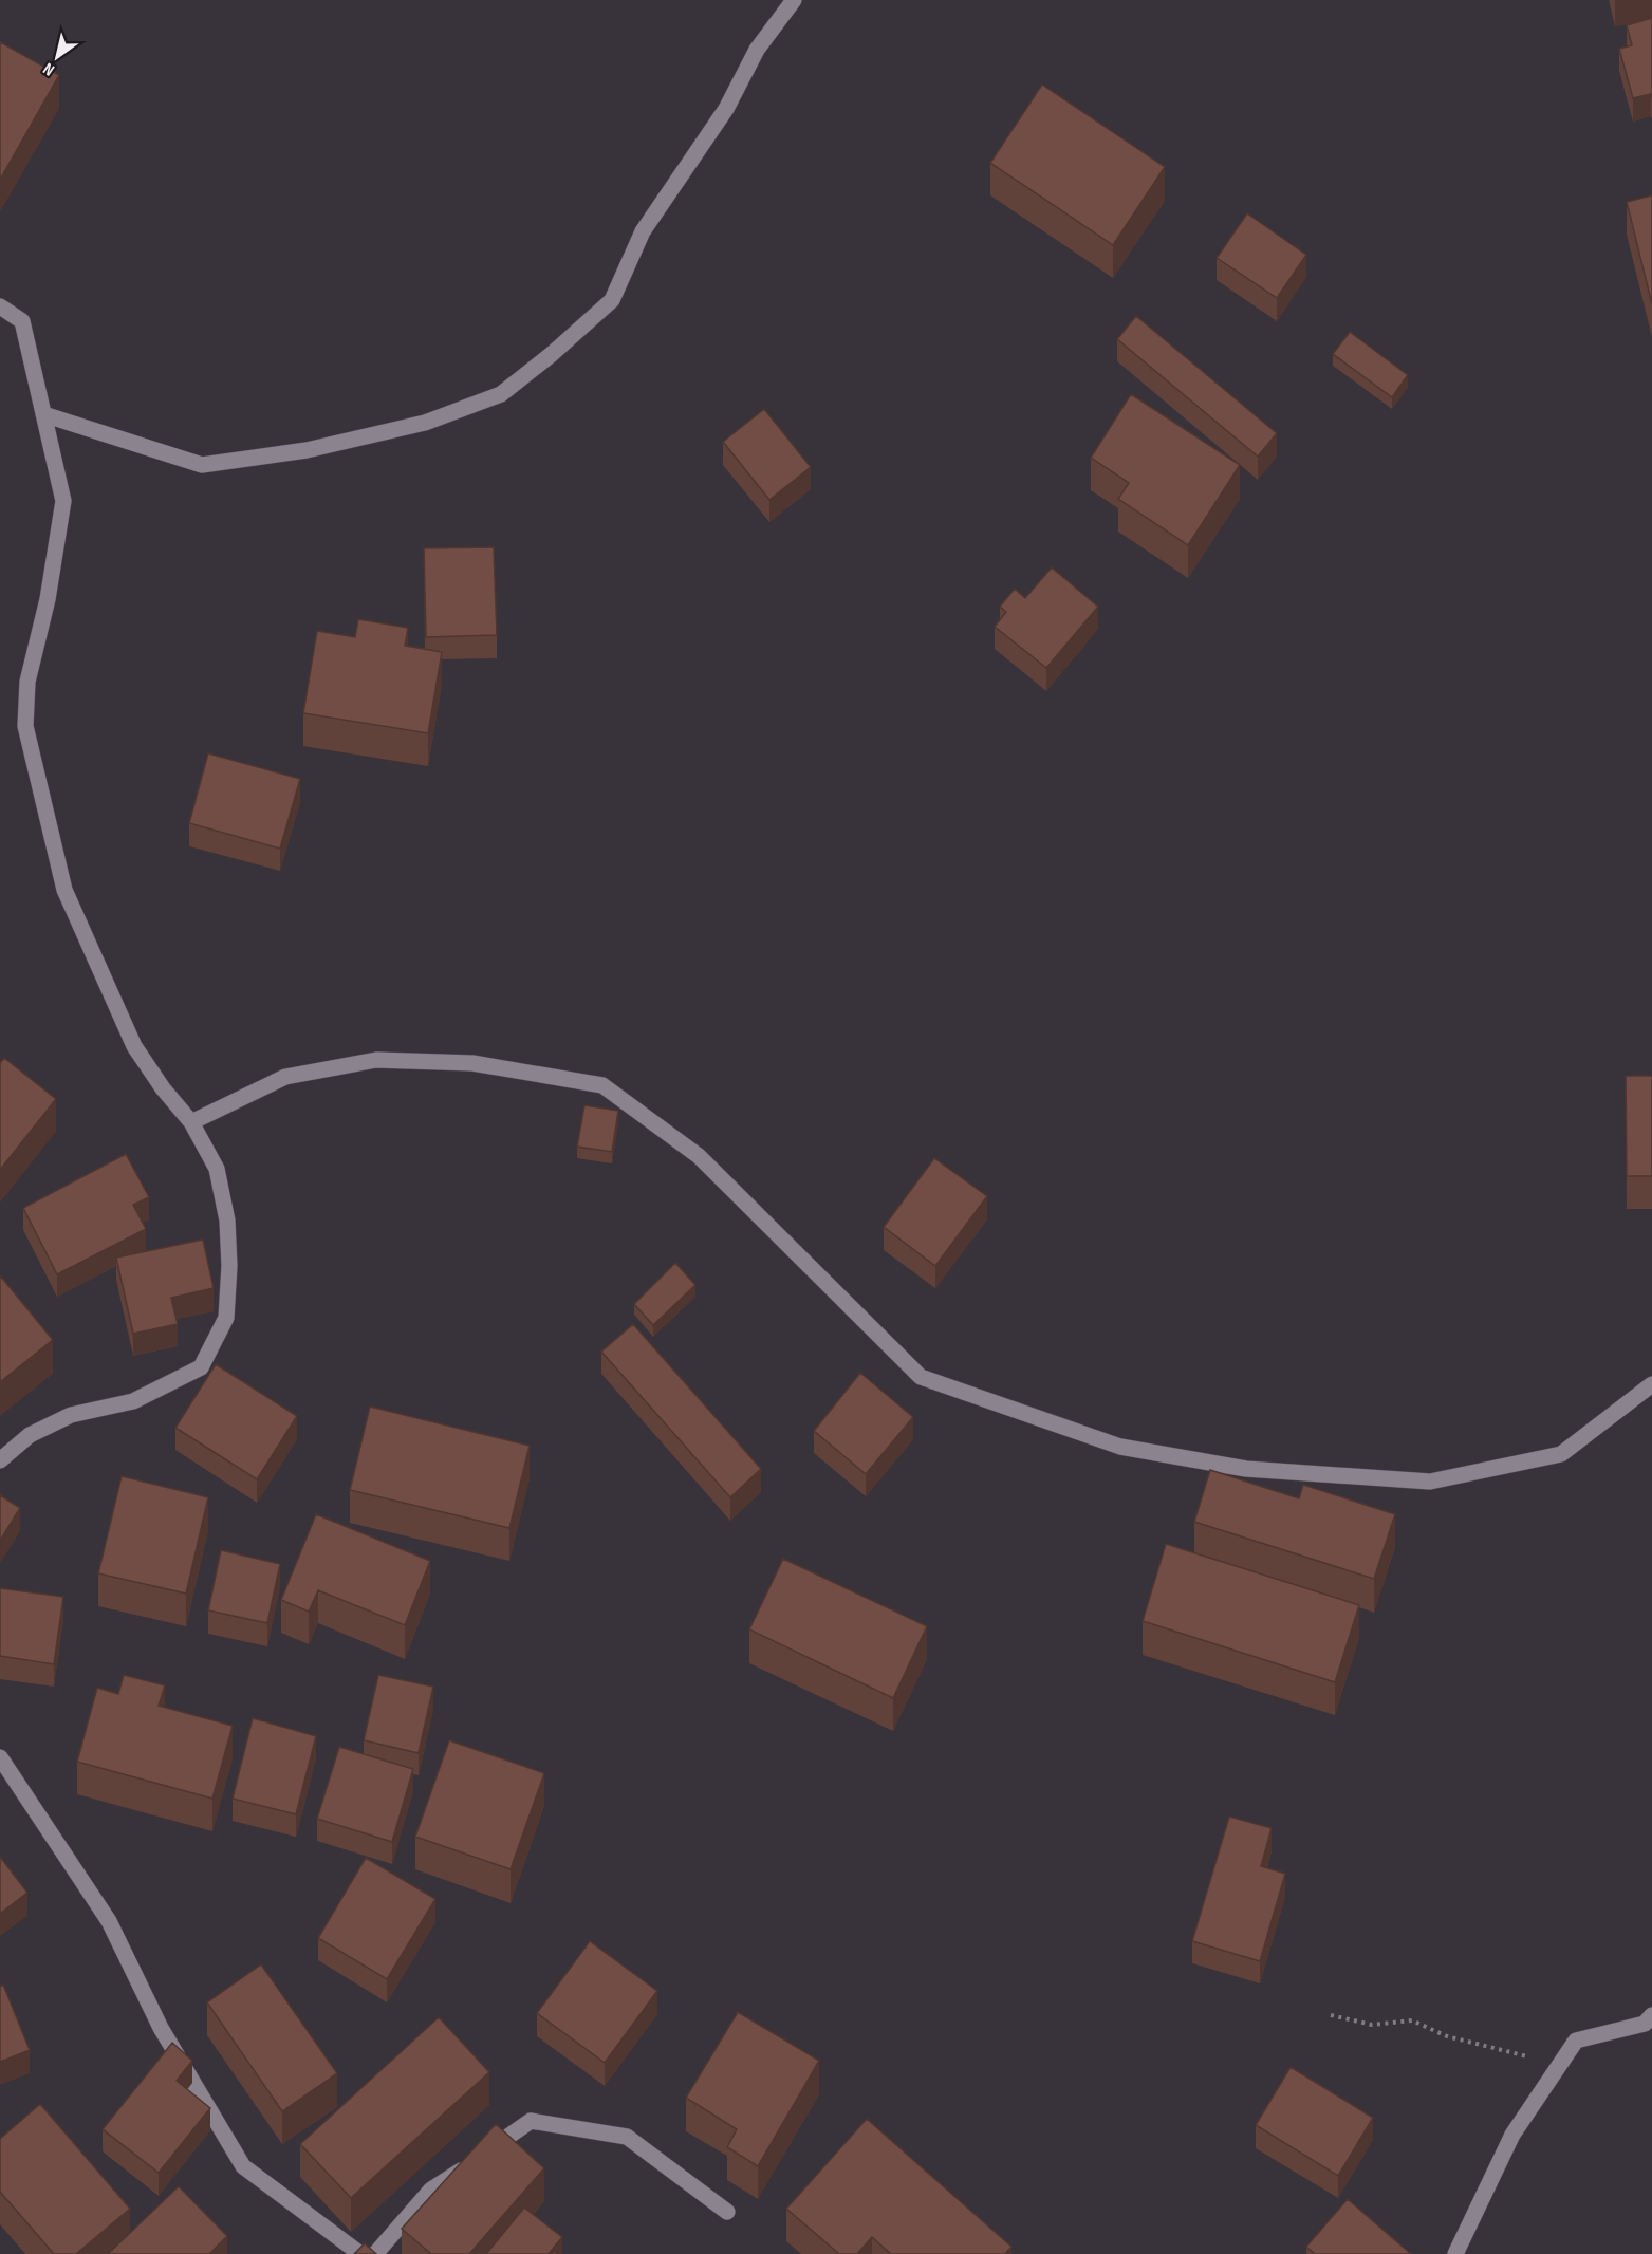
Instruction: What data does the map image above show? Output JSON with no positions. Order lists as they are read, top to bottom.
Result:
{
  "north": "bottom left"
}
